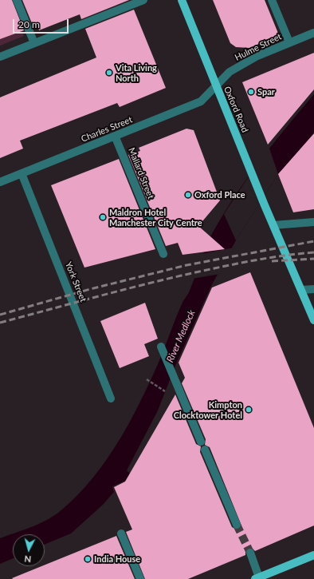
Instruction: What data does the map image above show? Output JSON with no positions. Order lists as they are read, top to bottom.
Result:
{
  "streets": {
    "main road": ["Oxford Road"],
    "street": [
      "Hulme Street",
      "Charles Street",
      "Mallard Street",
      "York Street"
    ]
  },
  "crossings": [
    ["Hulme Street", "Oxford Road"],
    ["Hulme Street", "Charles Street"],
    ["Oxford Road", "Charles Street"],
    ["Charles Street", "Mallard Street"],
    ["Charles Street", "York Street"]
  ],
  "water": ["River Medlock"],
  "places": [
    "Vita Living North",
    "Spar",
    "Oxford Place",
    "Maldron Hotel Manchester City Centre",
    "Kimpton Clocktower Hotel",
    "India House"
  ],
  "scale_bar": "20 m",
  "north": "bottom"
}
